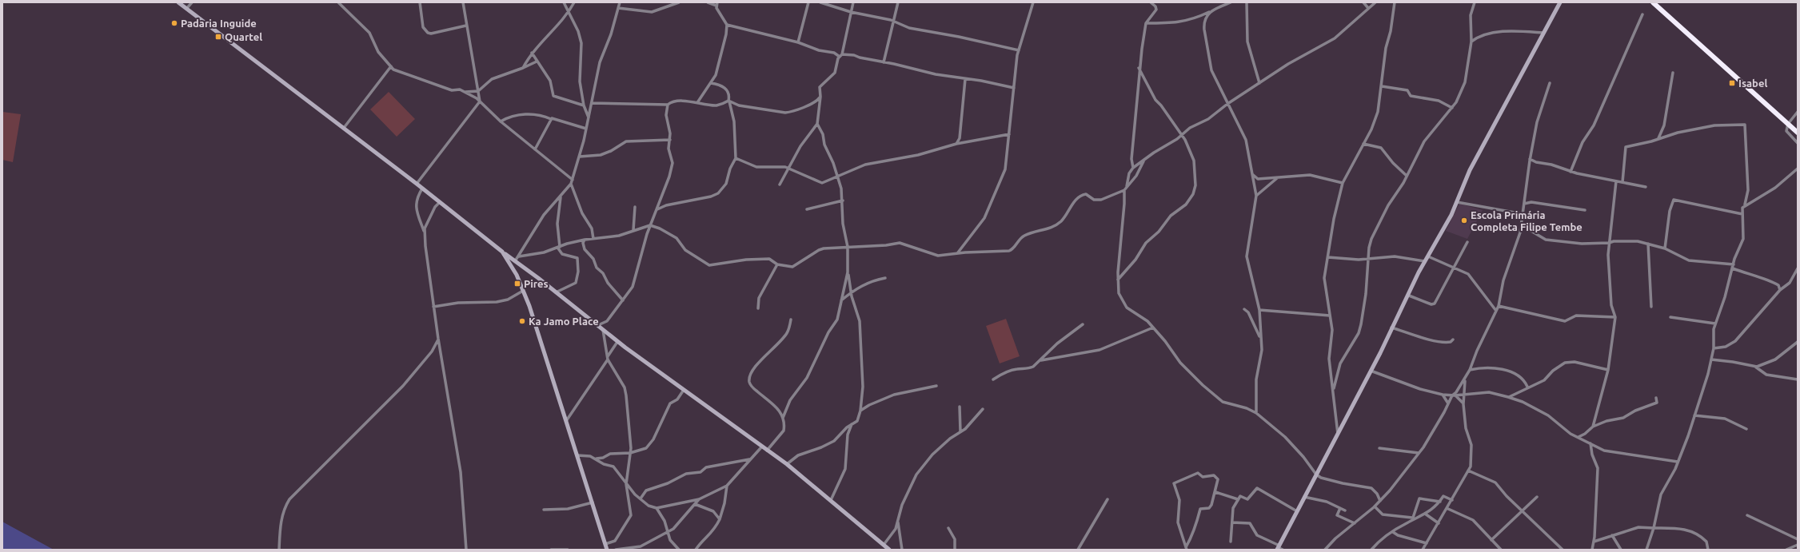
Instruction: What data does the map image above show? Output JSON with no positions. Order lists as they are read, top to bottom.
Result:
{
  "places": {
    "other": ["Padaria Inguide", "Escola Primária Completa Filipe Tembe", "Ka Jamo Place"],
    "transit": ["Quartel", "Isabel", "Pires"]
  }
}
